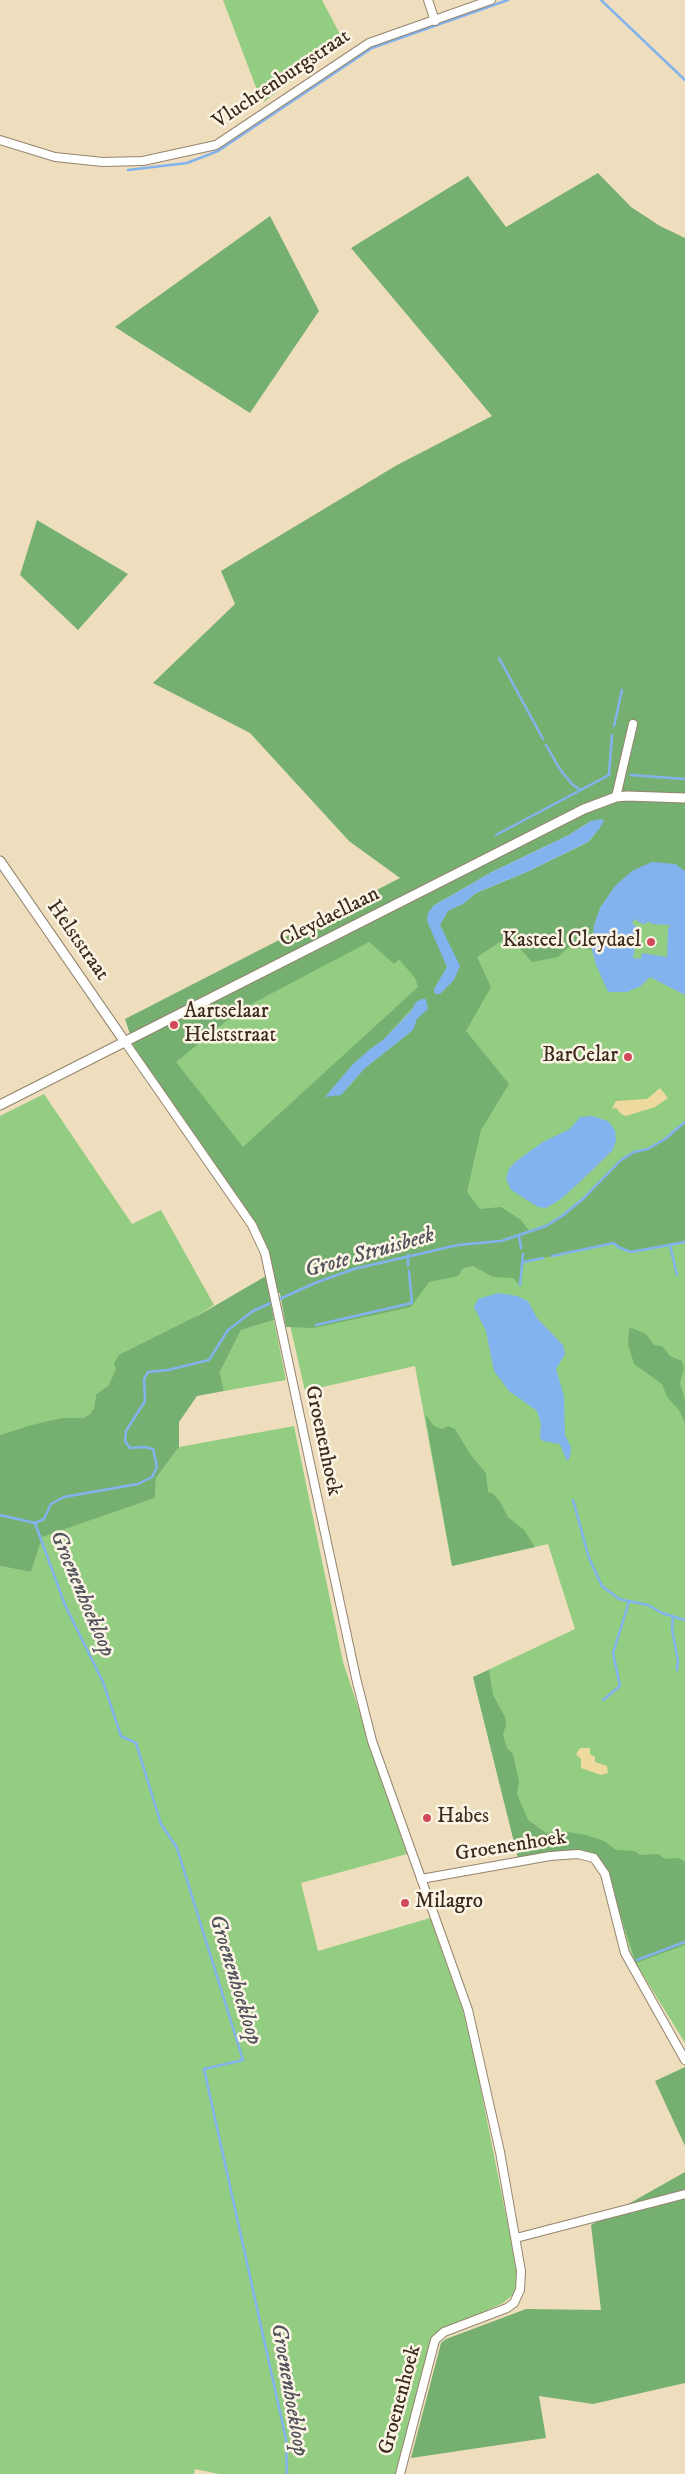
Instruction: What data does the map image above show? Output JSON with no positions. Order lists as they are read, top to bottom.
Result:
{
  "streets": {
    "street": [
      "Vluchtenburgstraat",
      "Cleydaellaan",
      "Helststraat",
      "Groenenhoek"
    ]
  },
  "crossings": [
    ["Cleydaellaan", "Helststraat"],
    ["Cleydaellaan", "Groenenhoek"],
    ["Helststraat", "Groenenhoek"]
  ],
  "water": ["Grote Struisbeek", "Groenenhoekloop"],
  "places": [
    "Kasteel Cleydael",
    "Aartselaar Helststraat",
    "BarCelar",
    "Habes",
    "Milagro"
  ]
}
